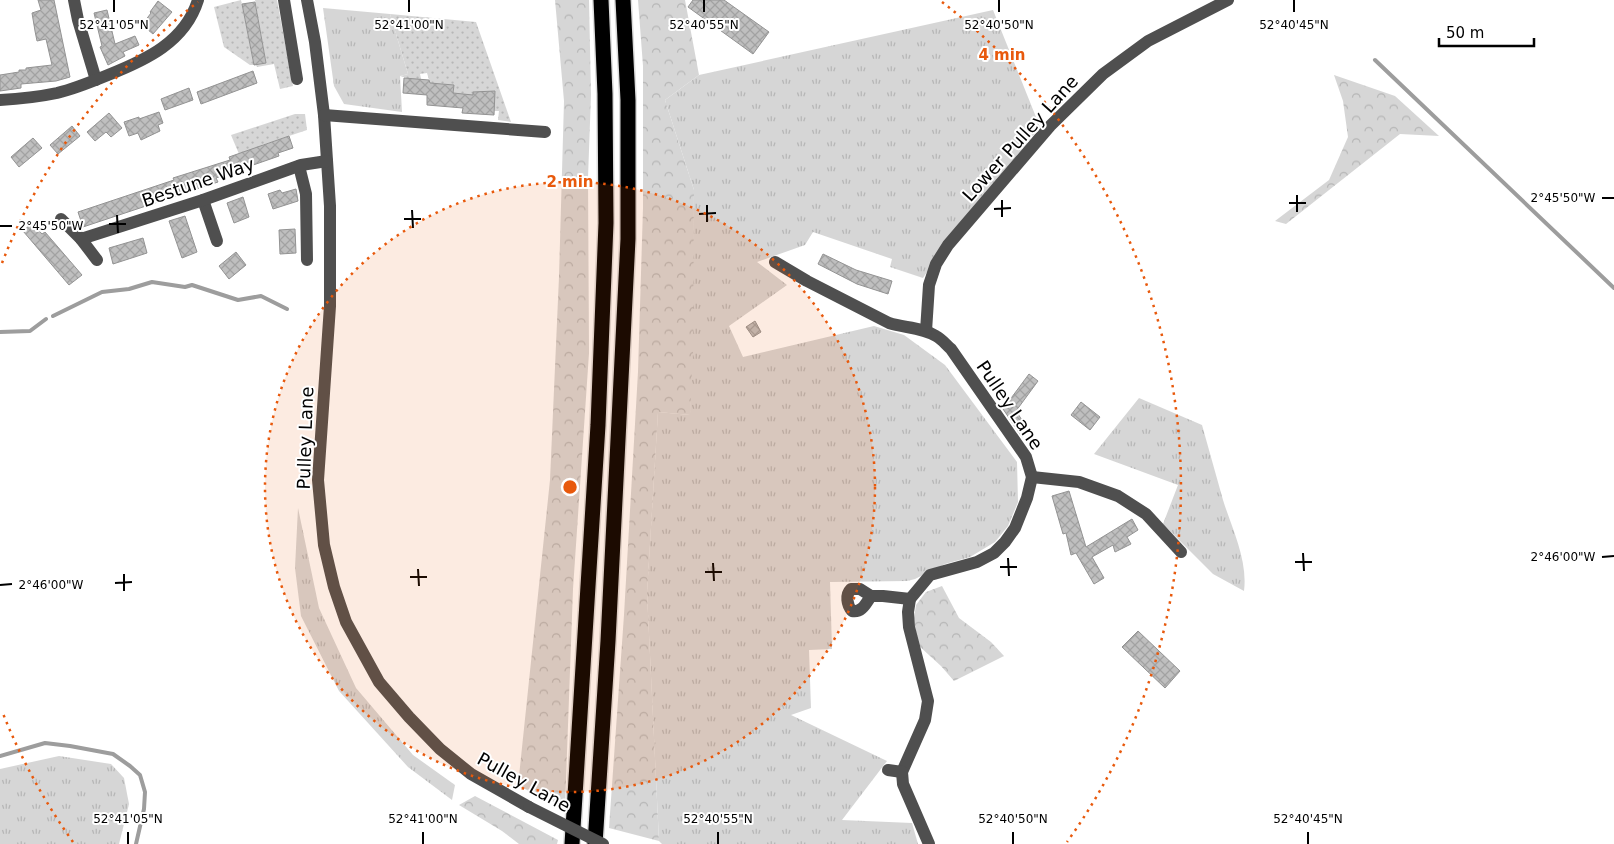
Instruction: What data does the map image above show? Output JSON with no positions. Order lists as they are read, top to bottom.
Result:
{
  "streets": {
    "street": ["Lower Pulley Lane", "Bestune Way", "Pulley Lane"]
  },
  "crossings": [
    ["Lower Pulley Lane", "Pulley Lane"],
    ["Bestune Way", "Pulley Lane"]
  ],
  "scale_bar": "50 m",
  "coordinates": [
    "52°41'05\"N",
    "52°41'00\"N",
    "52°40'55\"N",
    "52°40'50\"N",
    "52°40'45\"N",
    "2°45'50\"W",
    "2°46'00\"W"
  ],
  "rings": ["4 min", "2 min"]
}
